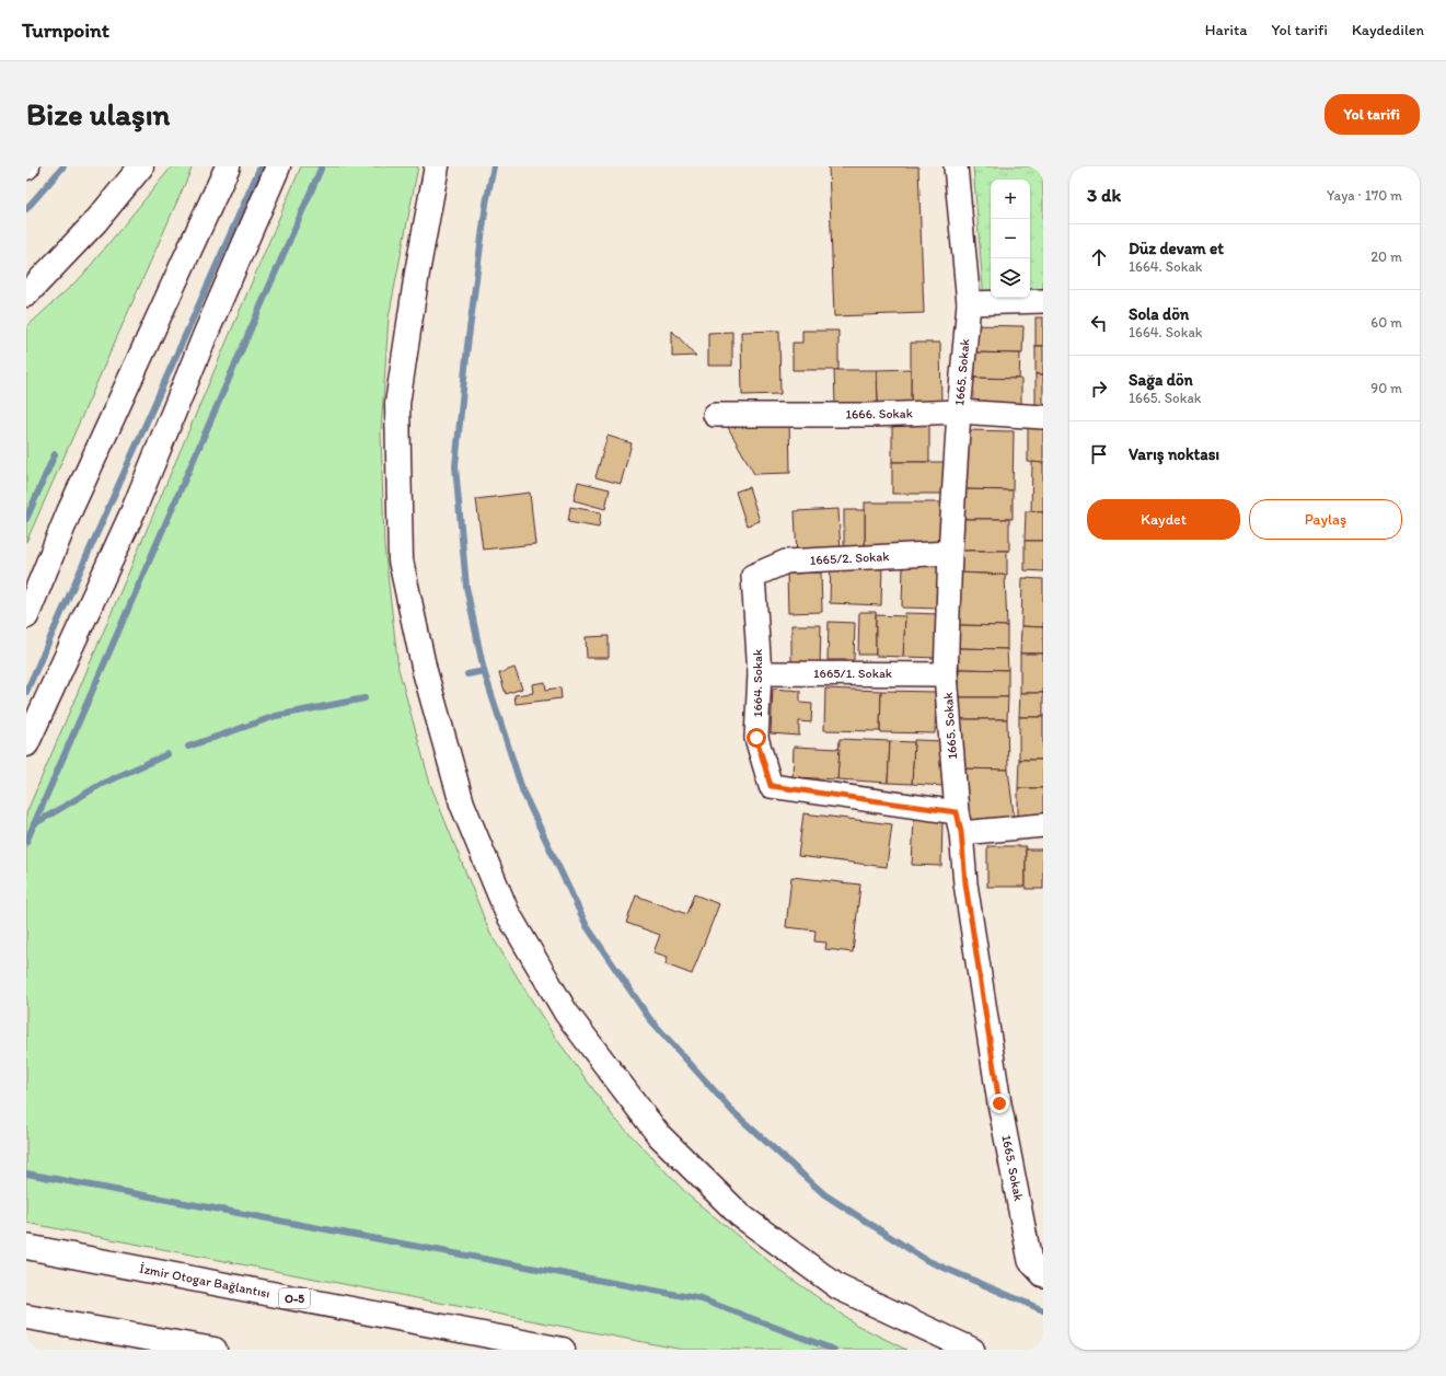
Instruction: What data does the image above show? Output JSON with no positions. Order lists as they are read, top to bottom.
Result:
{
  "streets": {
    "highway": ["İzmir Otogar Bağlantısı", "O-5"],
    "street": [
      "1665. Sokak",
      "1666. Sokak",
      "1665/2. Sokak",
      "1665/1. Sokak",
      "1664. Sokak"
    ]
  },
  "crossings": [
    ["1665. Sokak", "1666. Sokak"],
    ["1665. Sokak", "1665/2. Sokak"],
    ["1665. Sokak", "1665/1. Sokak"],
    ["1665. Sokak", "1664. Sokak"],
    ["1665/2. Sokak", "1664. Sokak"],
    ["1665/1. Sokak", "1664. Sokak"]
  ],
  "page": {
    "header": "Turnpoint",
    "nav": ["Harita", "Yol tarifi", "Kaydedilen"],
    "buttons": [
      "Yol tarifi",
      ["Kaydet", "Paylaş"]
    ],
    "title": "Bize ulaşın",
    "heading": ["3 dk", "Yaya · 170 m"],
    "map_buttons": ["+", "−"],
    "list": [
      ["Düz devam et", "1664. Sokak", "20 m"],
      ["Sola dön", "1664. Sokak", "60 m"],
      ["Sağa dön", "1665. Sokak", "90 m"],
      "Varış noktası"
    ]
  }
}
